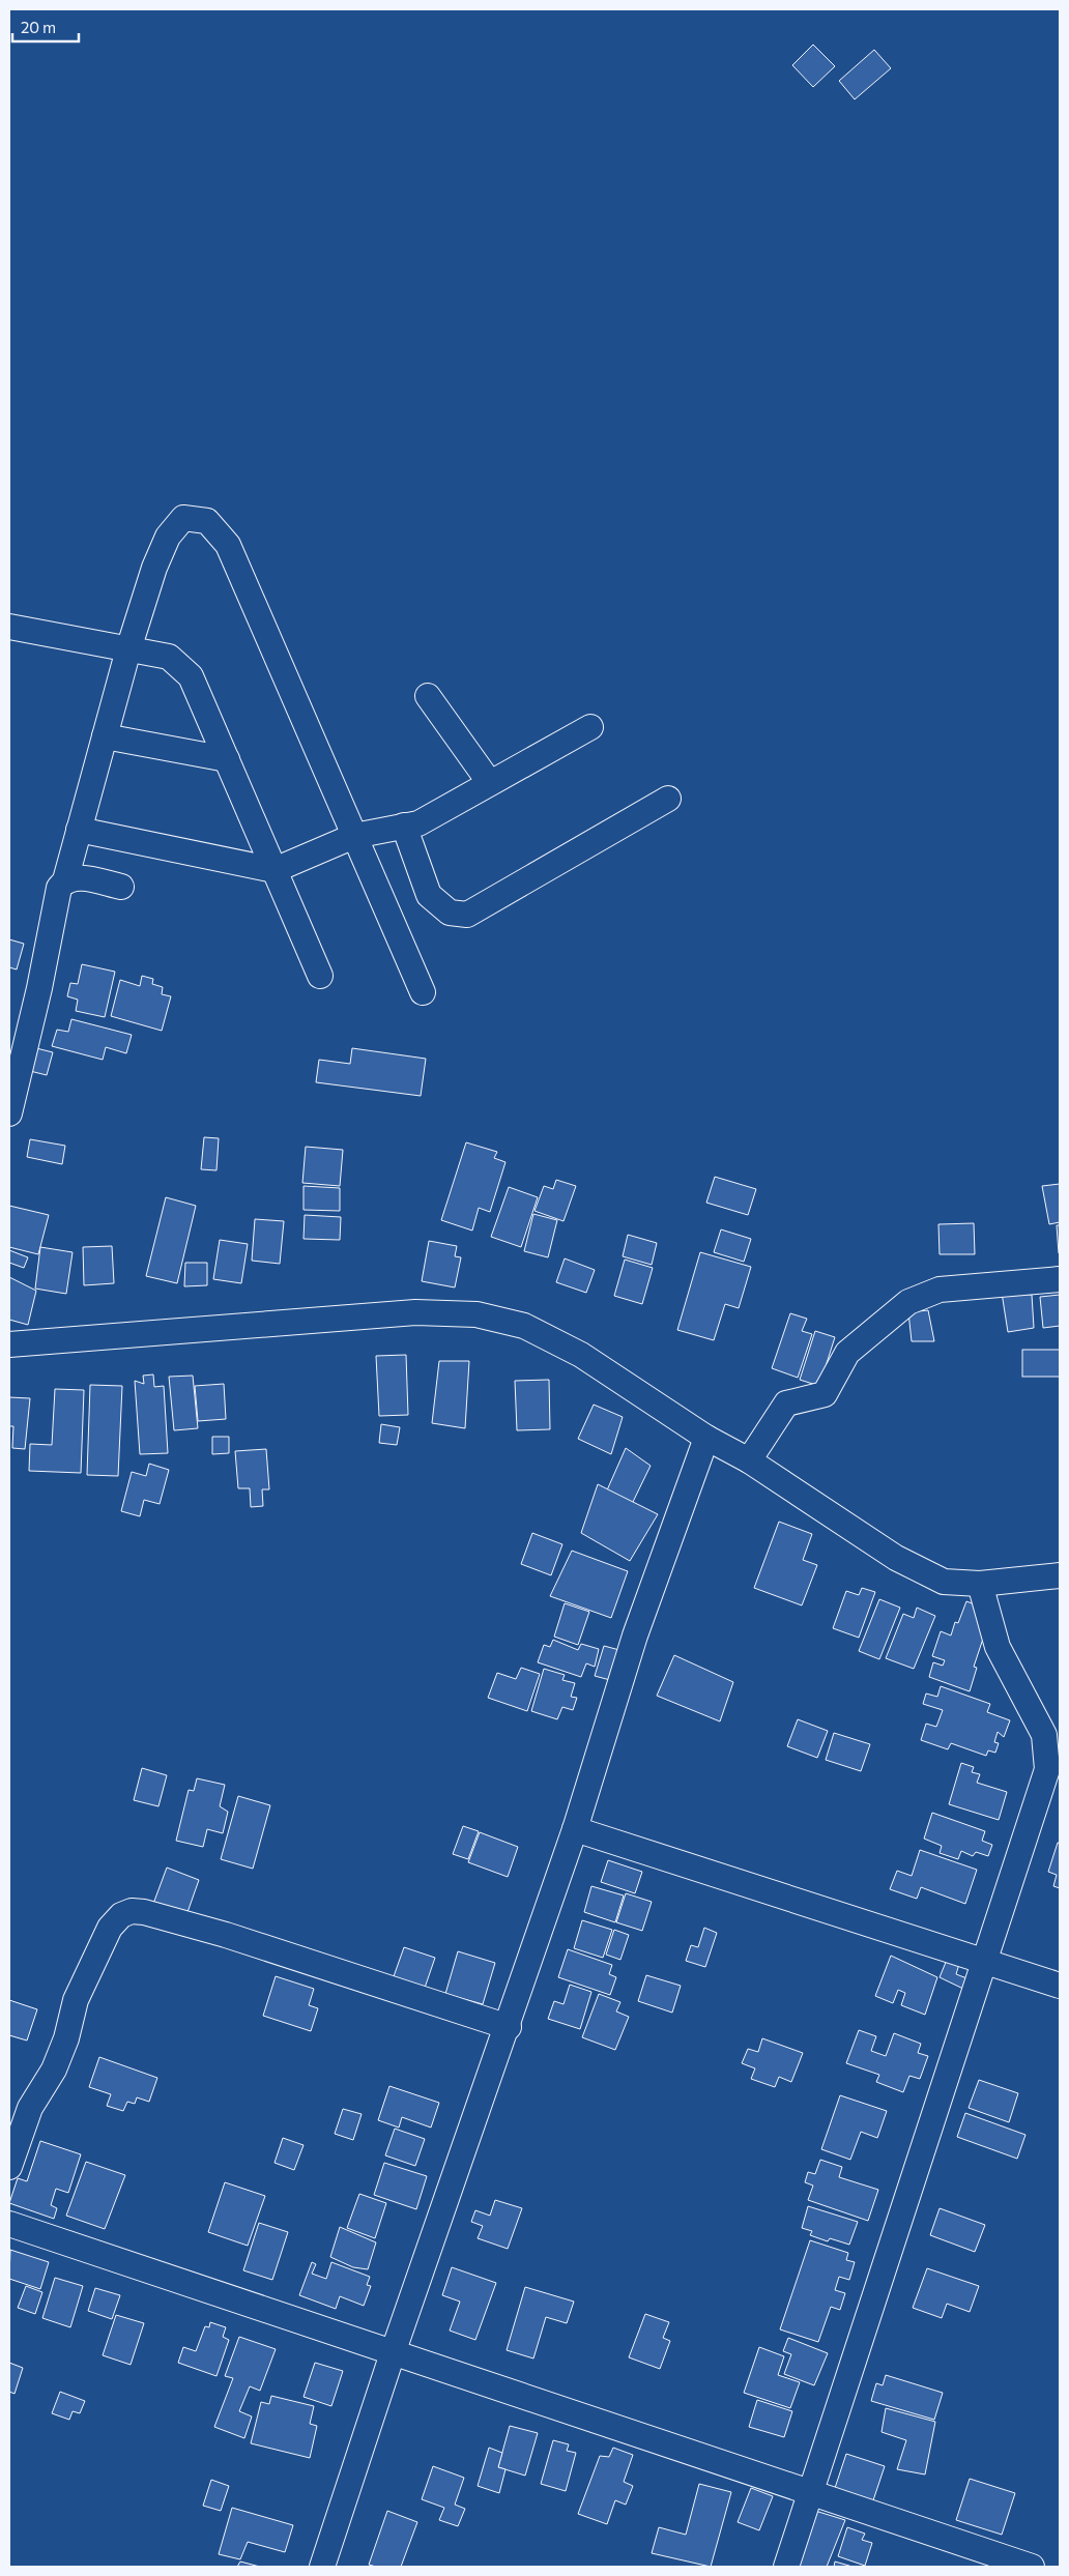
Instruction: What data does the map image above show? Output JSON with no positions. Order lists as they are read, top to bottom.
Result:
{
  "scale_bar": "20 m"
}
